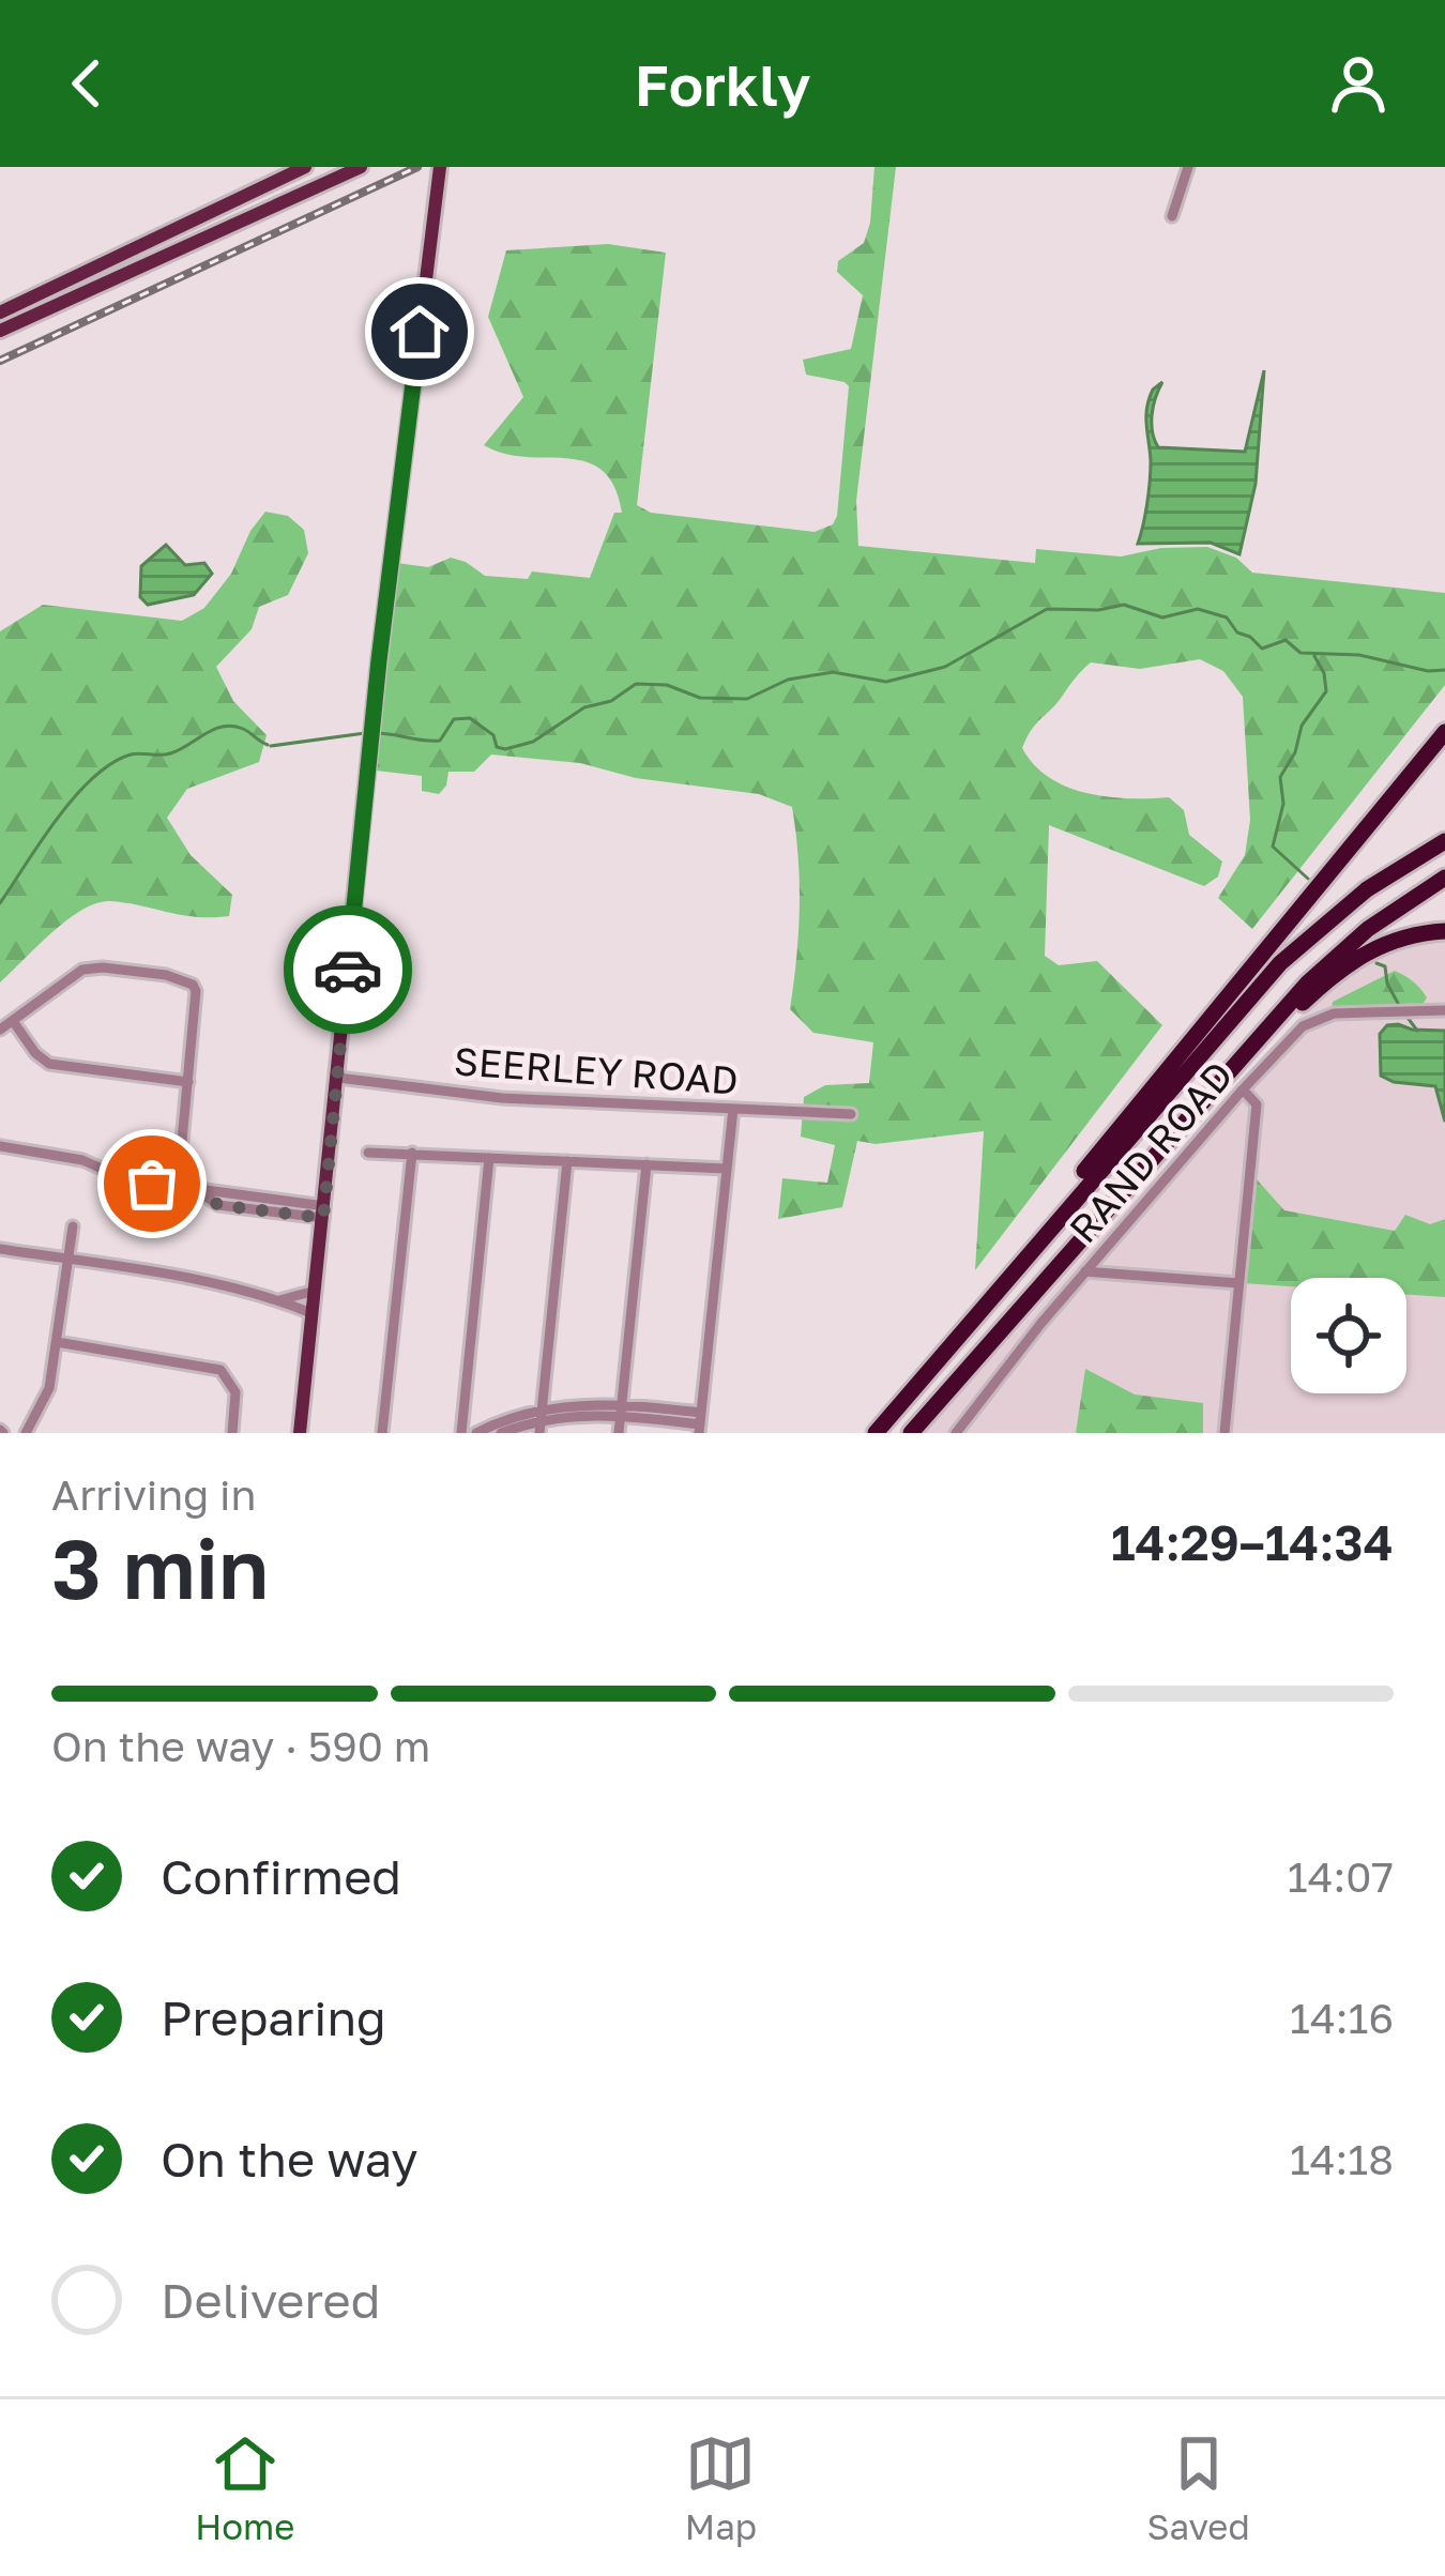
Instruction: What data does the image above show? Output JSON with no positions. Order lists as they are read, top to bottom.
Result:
{
  "streets": {
    "street": ["SEERLEY ROAD", "RAND ROAD"]
  },
  "page": {
    "header": "Forkly",
    "heading": ["3 min", "Arriving in", "14:29–14:34"],
    "bar": "On the way · 590 m",
    "list": [
      ["Confirmed", "14:07"],
      ["Preparing", "14:16"],
      ["On the way", "14:18"],
      "Delivered"
    ],
    "tabs": ["Home", "Map", "Saved"]
  }
}
